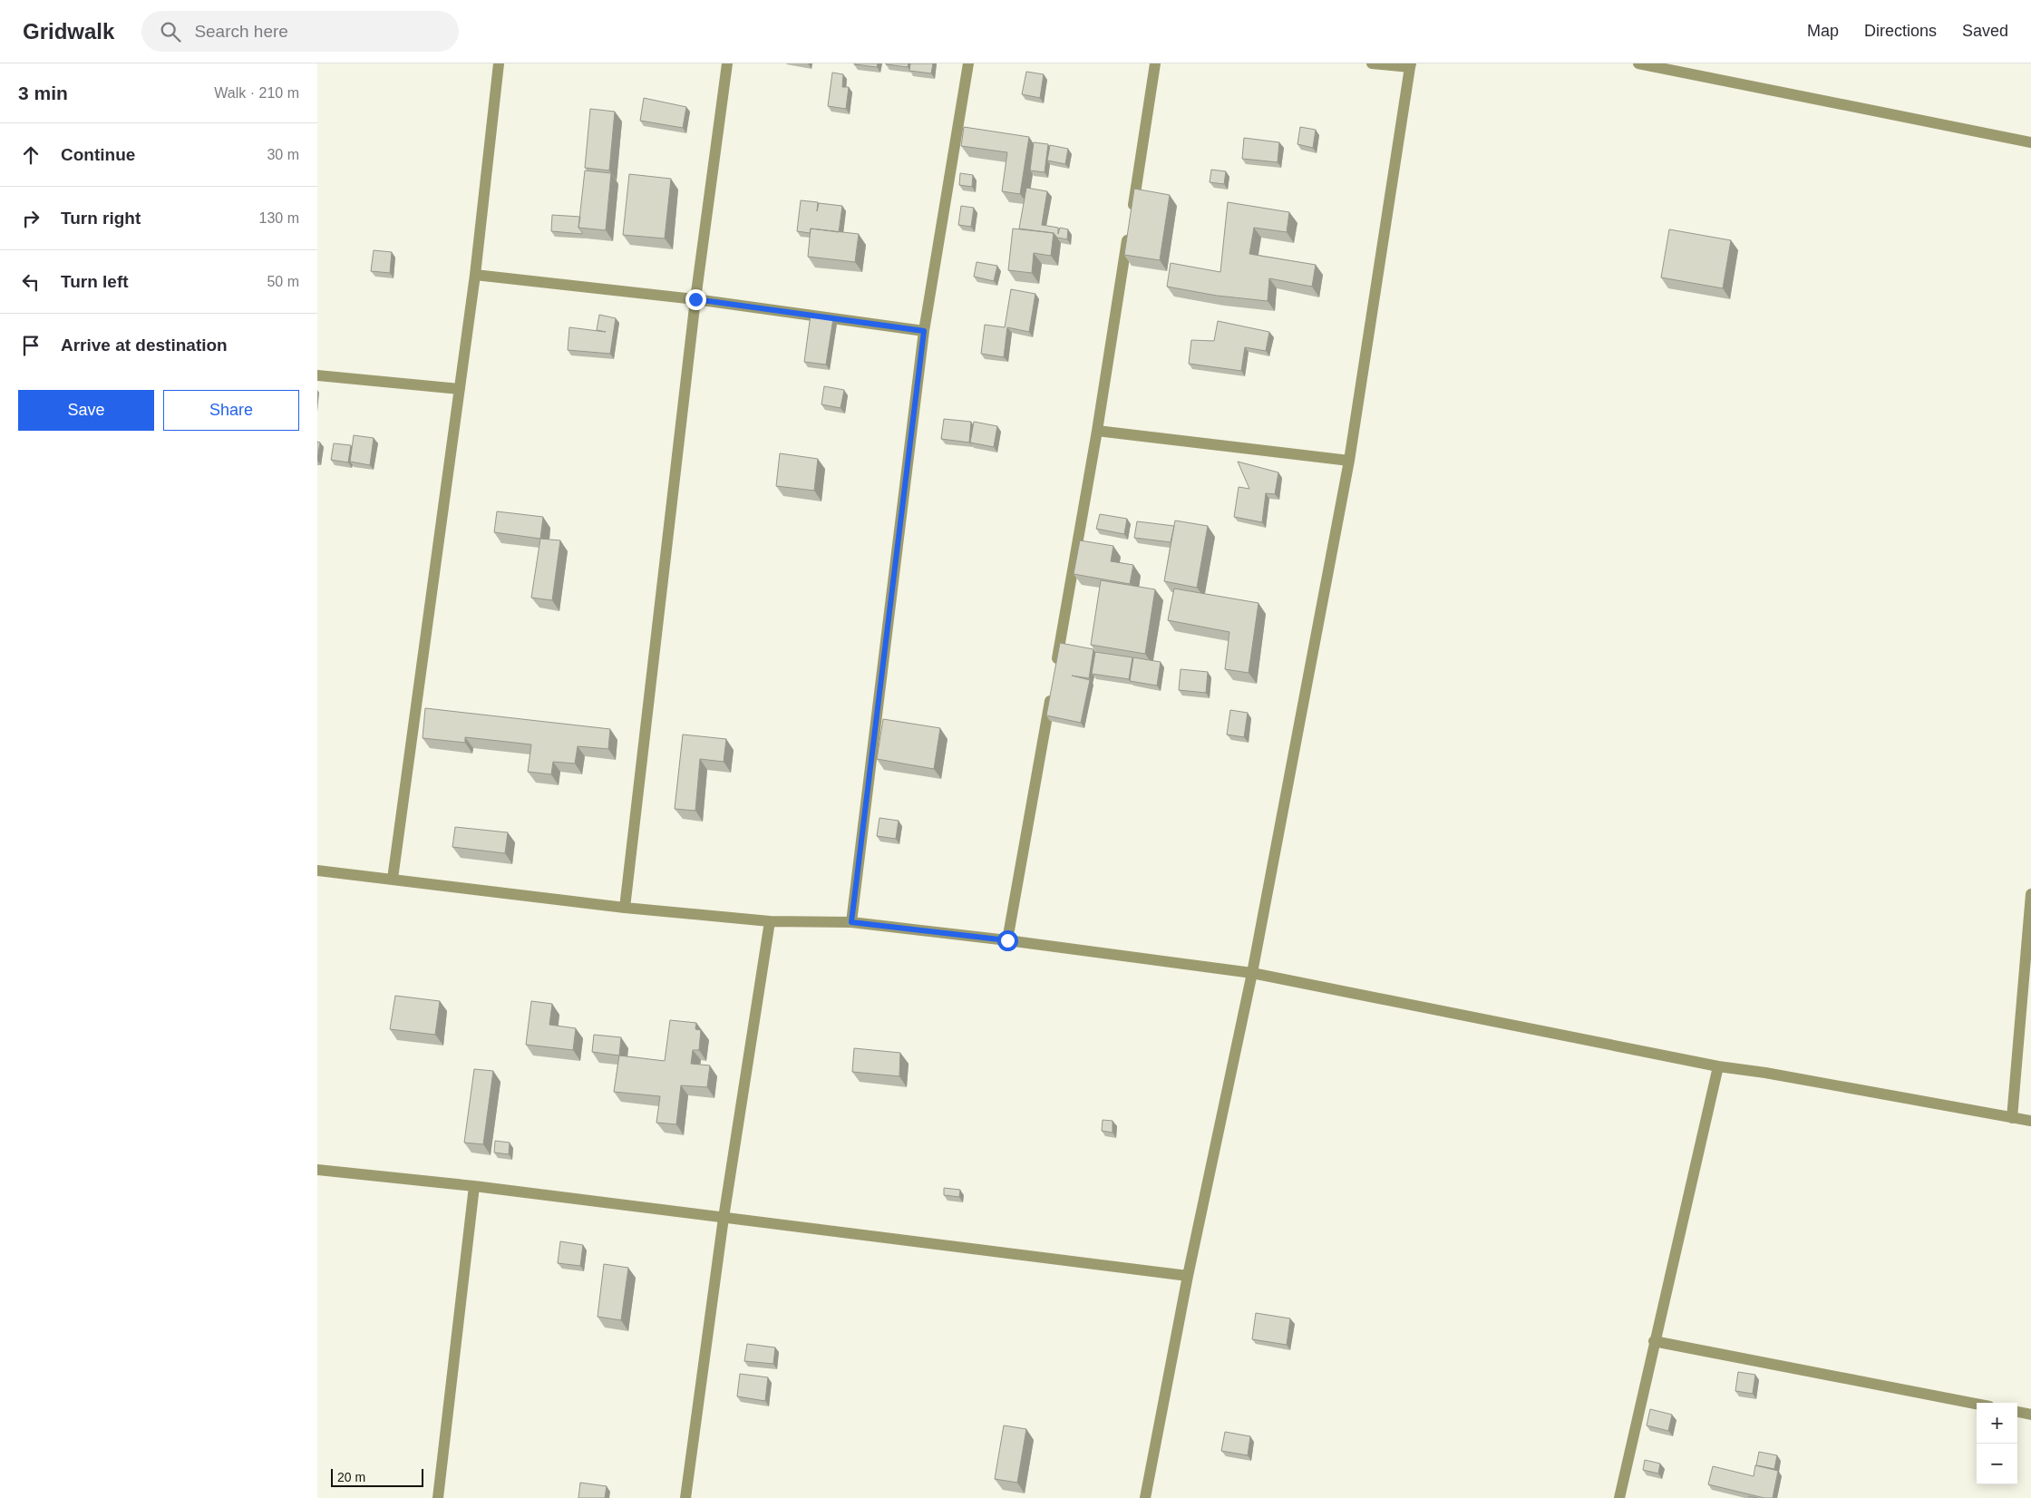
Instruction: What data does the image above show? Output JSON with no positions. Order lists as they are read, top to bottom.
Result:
{
  "scale_bar": "20 m",
  "page": {
    "header": "Gridwalk",
    "search": "Search here",
    "nav": ["Map", "Directions", "Saved"],
    "heading": ["3 min", "Walk · 210 m"],
    "list": [
      ["Continue", "30 m"],
      ["Turn right", "130 m"],
      ["Turn left", "50 m"],
      "Arrive at destination"
    ],
    "buttons": ["Save", "Share"],
    "map_buttons": ["+", "−"],
    "scale": "20 m"
  }
}
